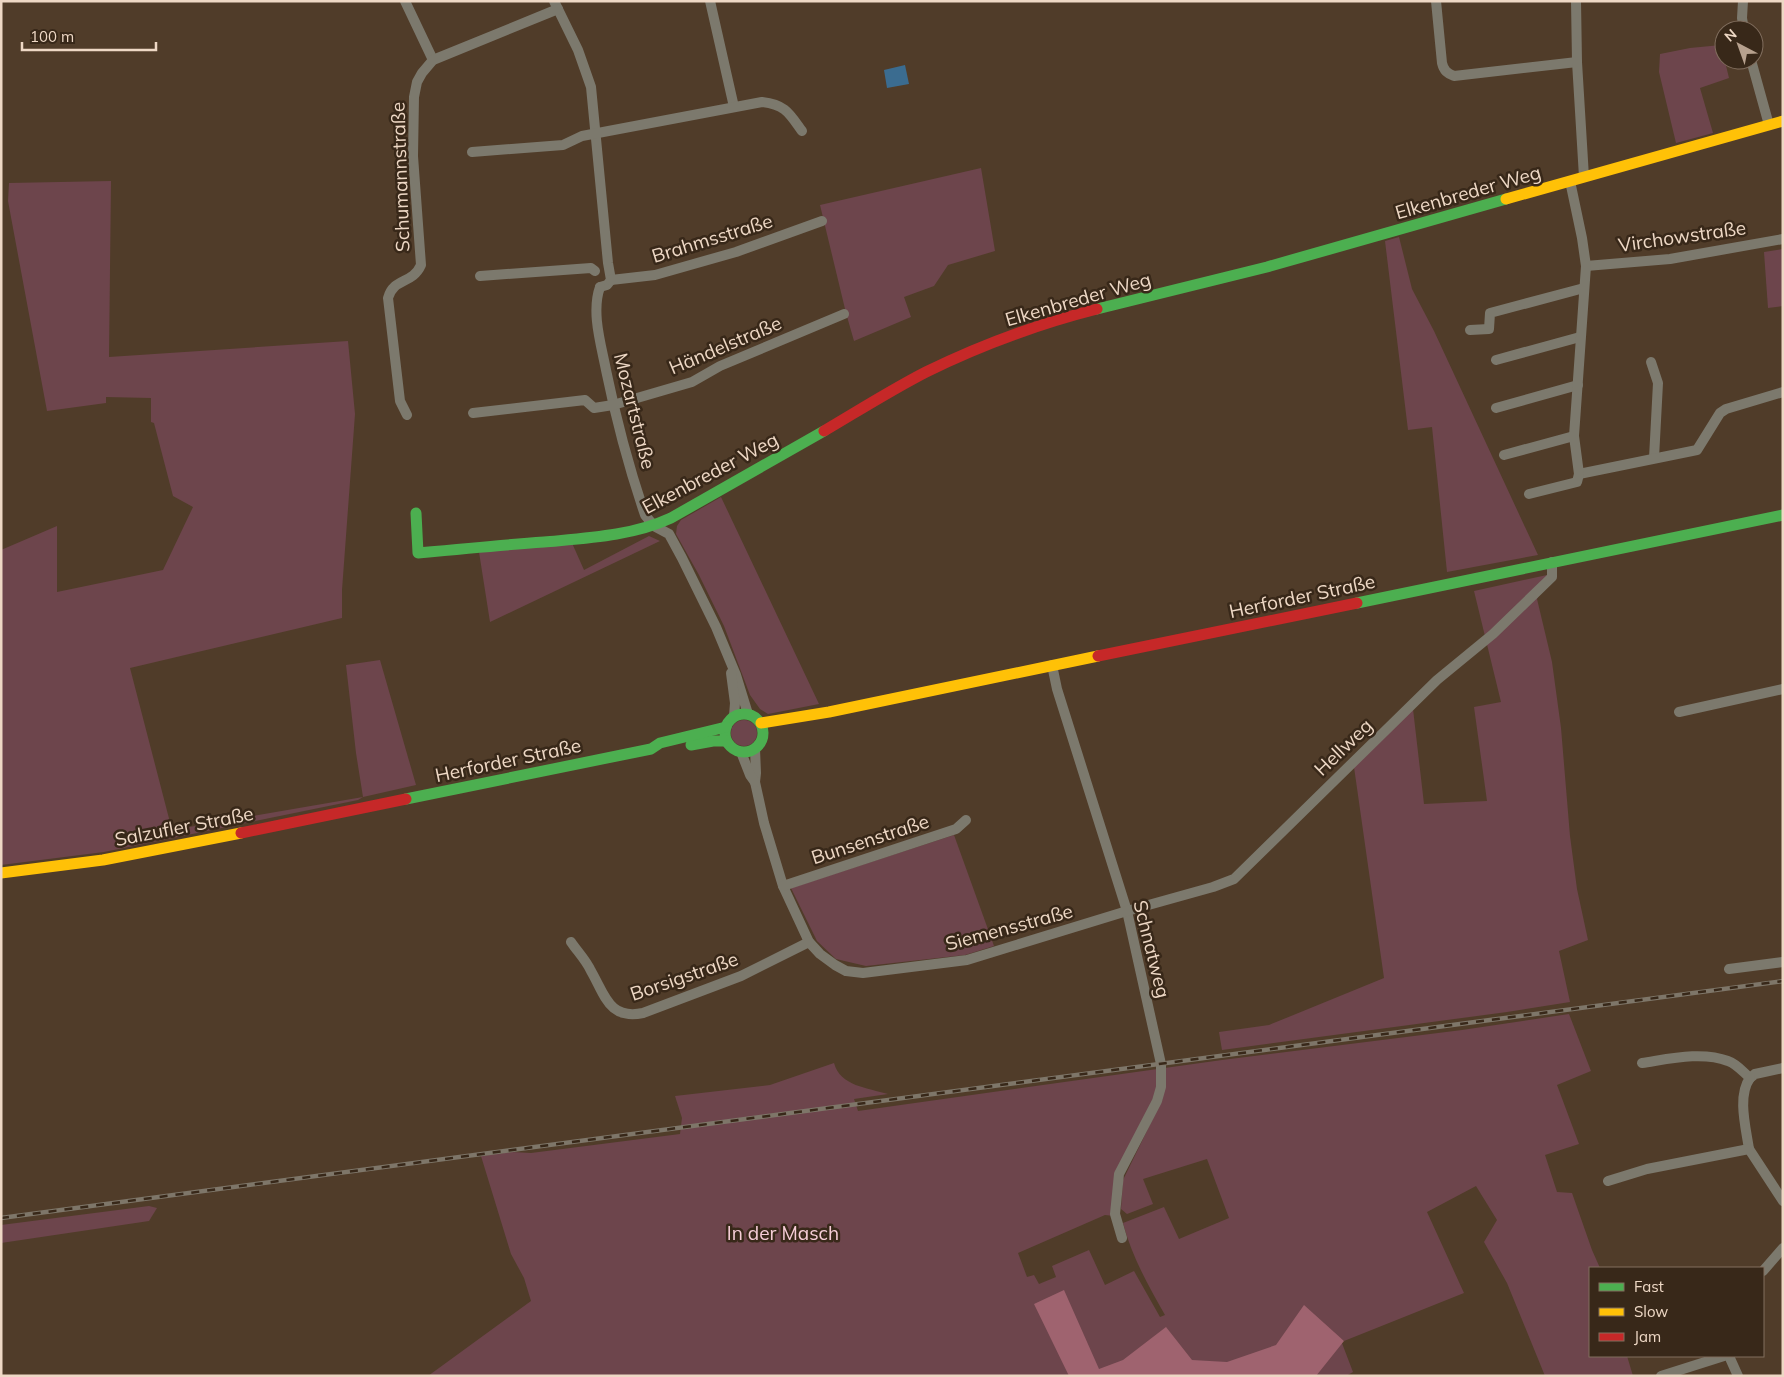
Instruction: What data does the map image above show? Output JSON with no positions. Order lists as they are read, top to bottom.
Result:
{
  "streets": {
    "main road": ["Elkenbreder Weg", "Herforder Straße", "Salzufler Straße"],
    "street": [
      "Schumannstraße",
      "Virchowstraße",
      "Brahmsstraße",
      "Händelstraße",
      "Mozartstraße",
      "Hellweg",
      "Bunsenstraße",
      "Siemensstraße",
      "Schnatweg",
      "Borsigstraße"
    ]
  },
  "crossings": [
    ["Elkenbreder Weg", "Mozartstraße"],
    ["Händelstraße", "Mozartstraße"],
    ["Mozartstraße", "Herforder Straße"],
    ["Mozartstraße", "Siemensstraße"],
    ["Herforder Straße", "Hellweg"],
    ["Herforder Straße", "Salzufler Straße"],
    ["Herforder Straße", "Siemensstraße"],
    ["Herforder Straße", "Schnatweg"],
    ["Hellweg", "Siemensstraße"],
    ["Hellweg", "Schnatweg"],
    ["Bunsenstraße", "Siemensstraße"],
    ["Siemensstraße", "Schnatweg"],
    ["Siemensstraße", "Borsigstraße"]
  ],
  "parks": ["In der Masch"],
  "legend": ["Fast", "Slow", "Jam"],
  "scale_bar": "100 m",
  "north": "top left"
}
